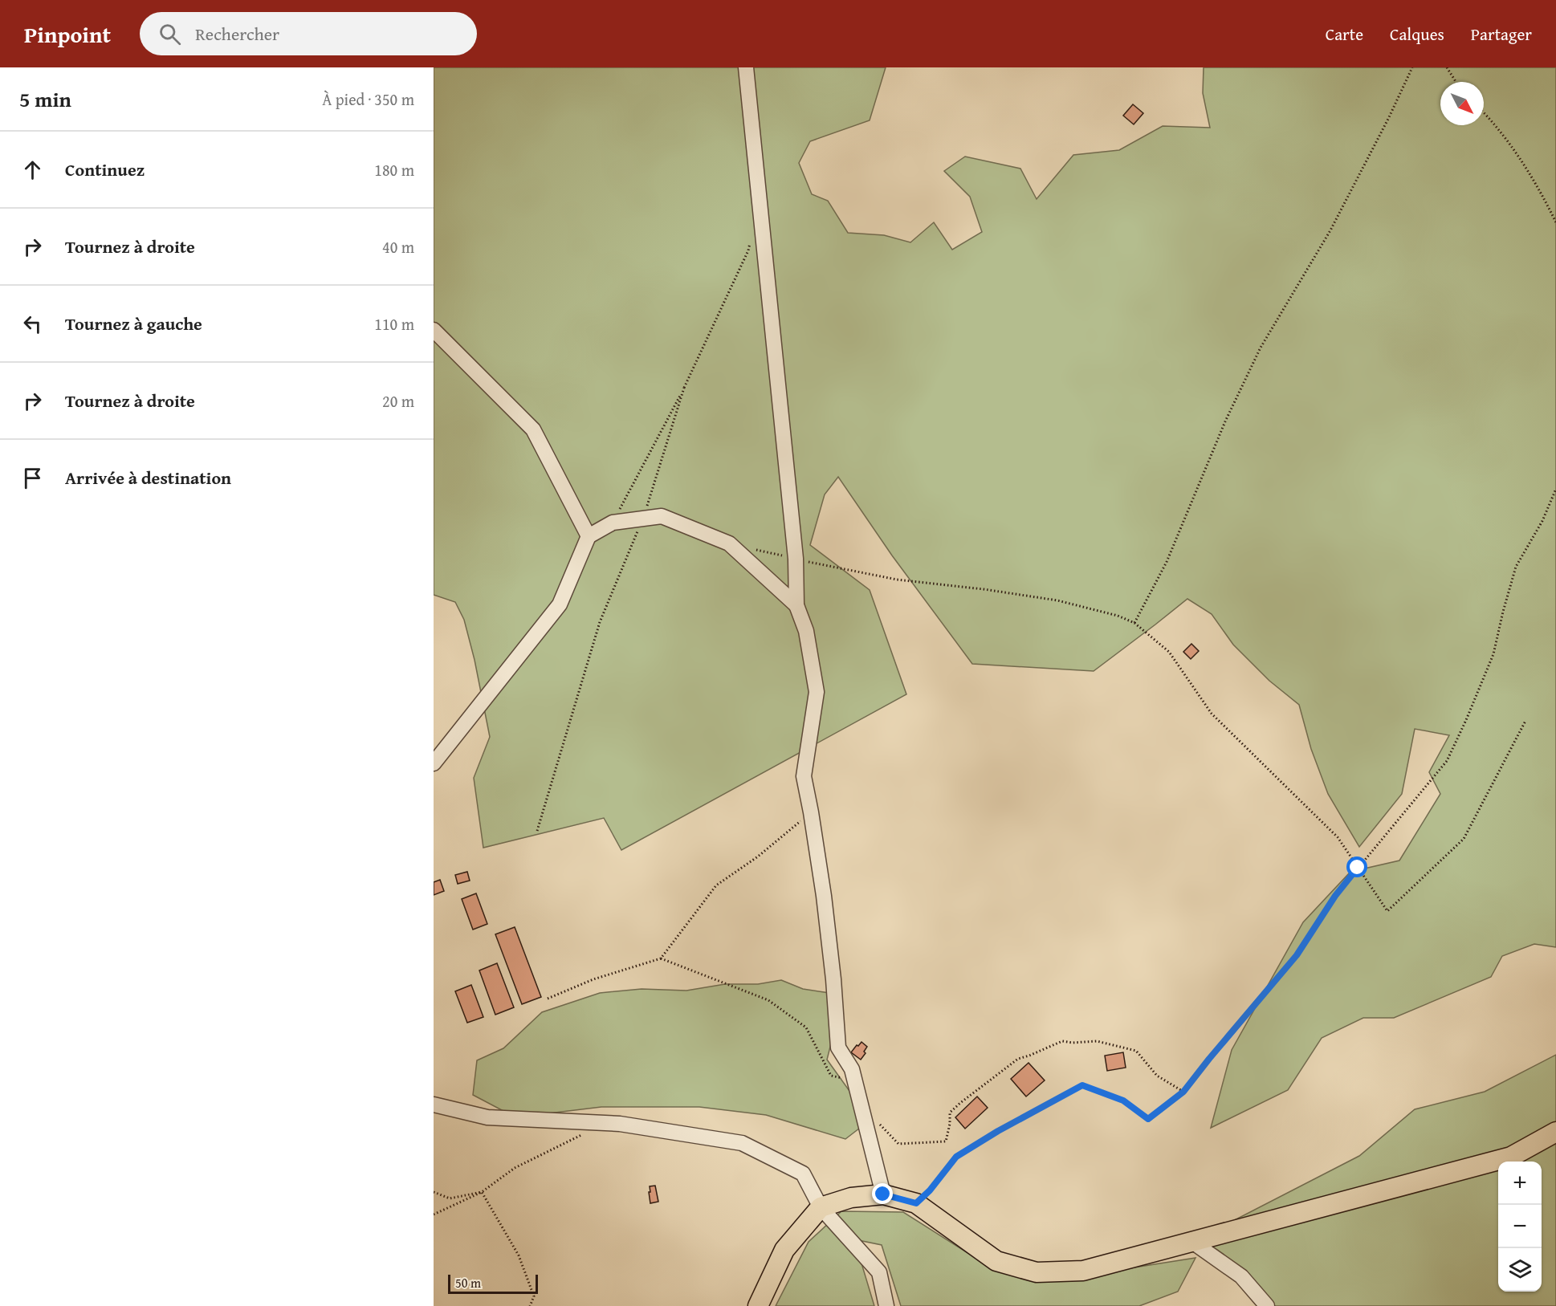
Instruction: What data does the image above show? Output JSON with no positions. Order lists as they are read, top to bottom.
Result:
{
  "scale_bar": "50 m",
  "north": "bottom right",
  "page": {
    "header": "Pinpoint",
    "search": "Rechercher",
    "nav": ["Carte", "Calques", "Partager"],
    "heading": ["5 min", "À pied · 350 m"],
    "list": [
      ["Continuez", "180 m"],
      ["Tournez à droite", "40 m"],
      ["Tournez à gauche", "110 m"],
      ["Tournez à droite", "20 m"],
      "Arrivée à destination"
    ],
    "map_buttons": ["+", "−"],
    "scale": "50 m"
  }
}
